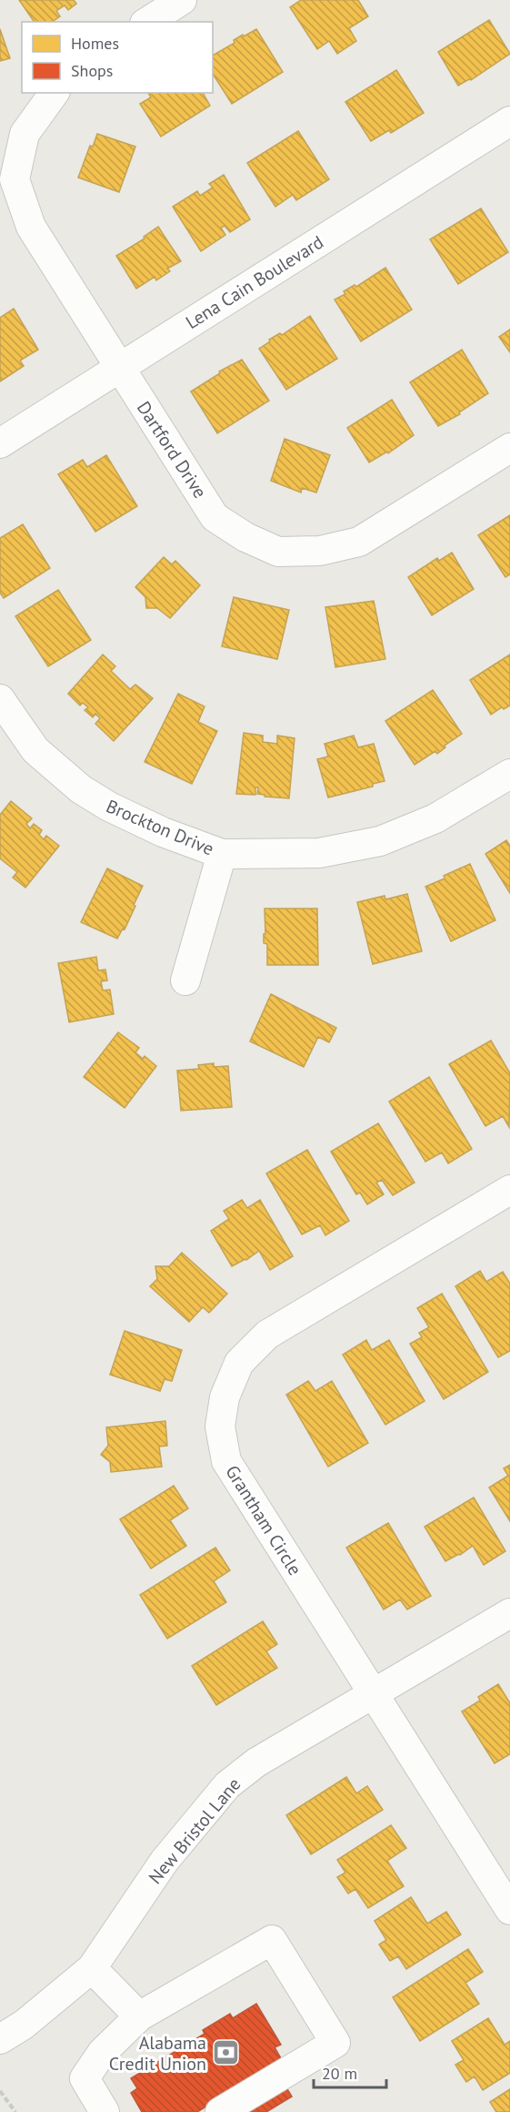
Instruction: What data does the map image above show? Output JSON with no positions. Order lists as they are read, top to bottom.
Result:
{
  "streets": {
    "street": [
      "Lena Cain Boulevard",
      "Dartford Drive",
      "Brockton Drive",
      "Grantham Circle",
      "New Bristol Lane"
    ]
  },
  "crossings": [
    ["Lena Cain Boulevard", "Dartford Drive"],
    ["Grantham Circle", "New Bristol Lane"]
  ],
  "places": {
    "bank": ["Alabama Credit Union"]
  },
  "legend": ["Homes", "Shops"],
  "scale_bar": "20 m"
}
